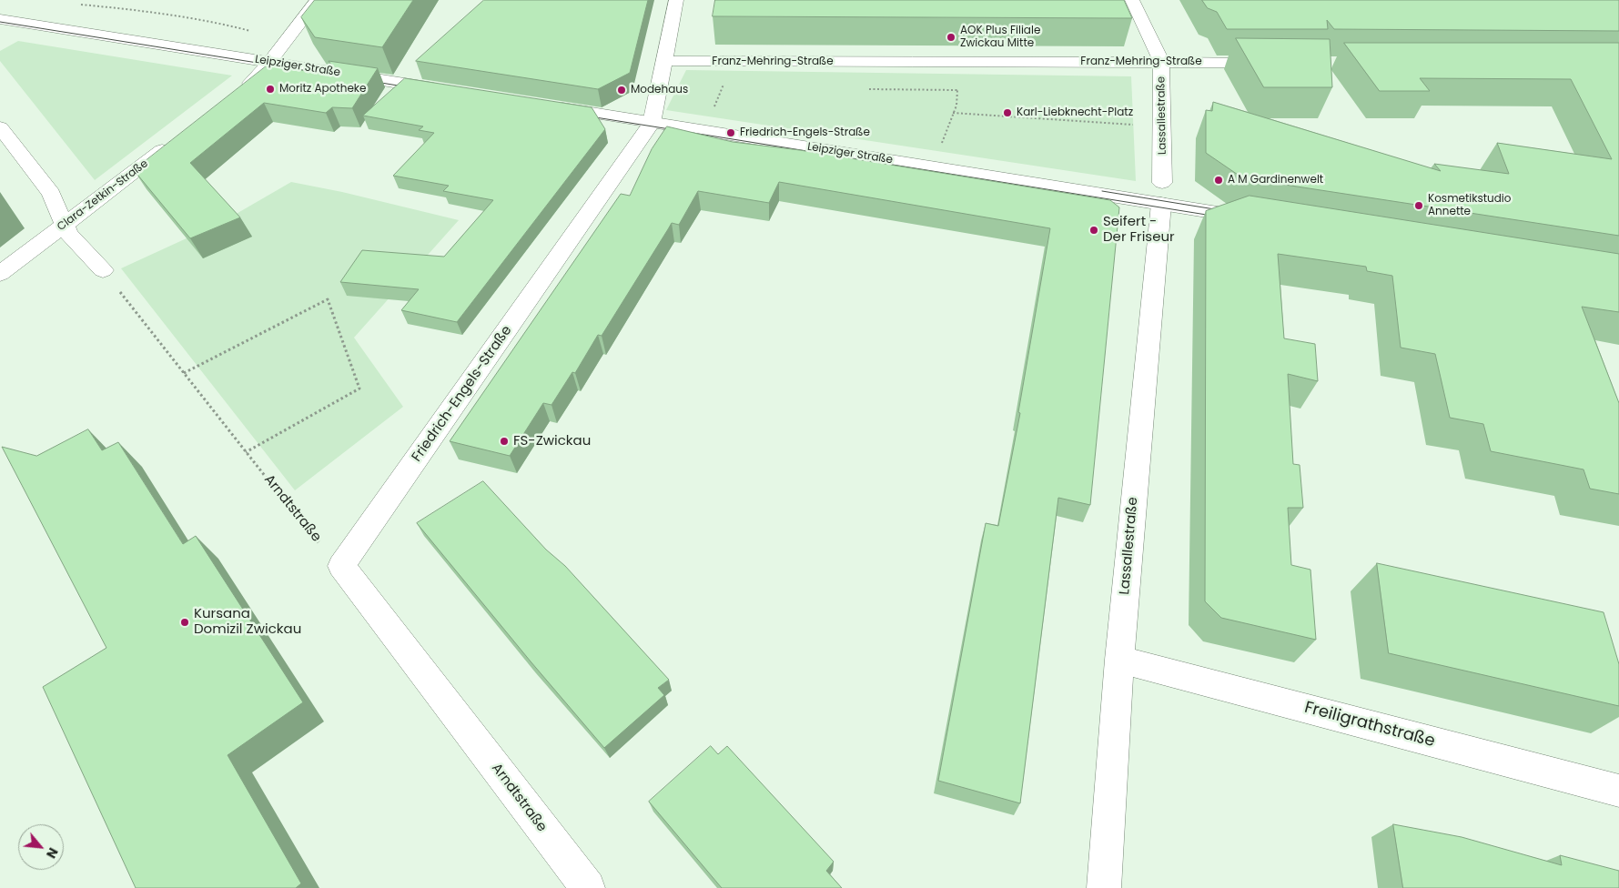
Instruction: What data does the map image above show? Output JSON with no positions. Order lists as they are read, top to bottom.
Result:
{
  "streets": {
    "street": [
      "Franz-Mehring-Straße",
      "Leipziger Straße",
      "Lassallestraße",
      "Clara-Zetkin-Straße",
      "Friedrich-Engels-Straße",
      "Arndtstraße",
      "Freiligrathstraße"
    ]
  },
  "crossings": [
    ["Franz-Mehring-Straße", "Lassallestraße"],
    ["Franz-Mehring-Straße", "Friedrich-Engels-Straße"],
    ["Leipziger Straße", "Lassallestraße"],
    ["Leipziger Straße", "Friedrich-Engels-Straße"],
    ["Lassallestraße", "Freiligrathstraße"],
    ["Friedrich-Engels-Straße", "Arndtstraße"]
  ],
  "places": [
    "AOK Plus Filiale Zwickau Mitte",
    "Moritz Apotheke",
    "Modehaus",
    "Karl-Liebknecht-Platz",
    "Friedrich-Engels-Straße",
    "A M Gardinenwelt",
    "Kosmetikstudio Annette",
    "Seifert - Der Friseur",
    "FS-Zwickau",
    "Kursana Domizil Zwickau"
  ],
  "north": "bottom right"
}
